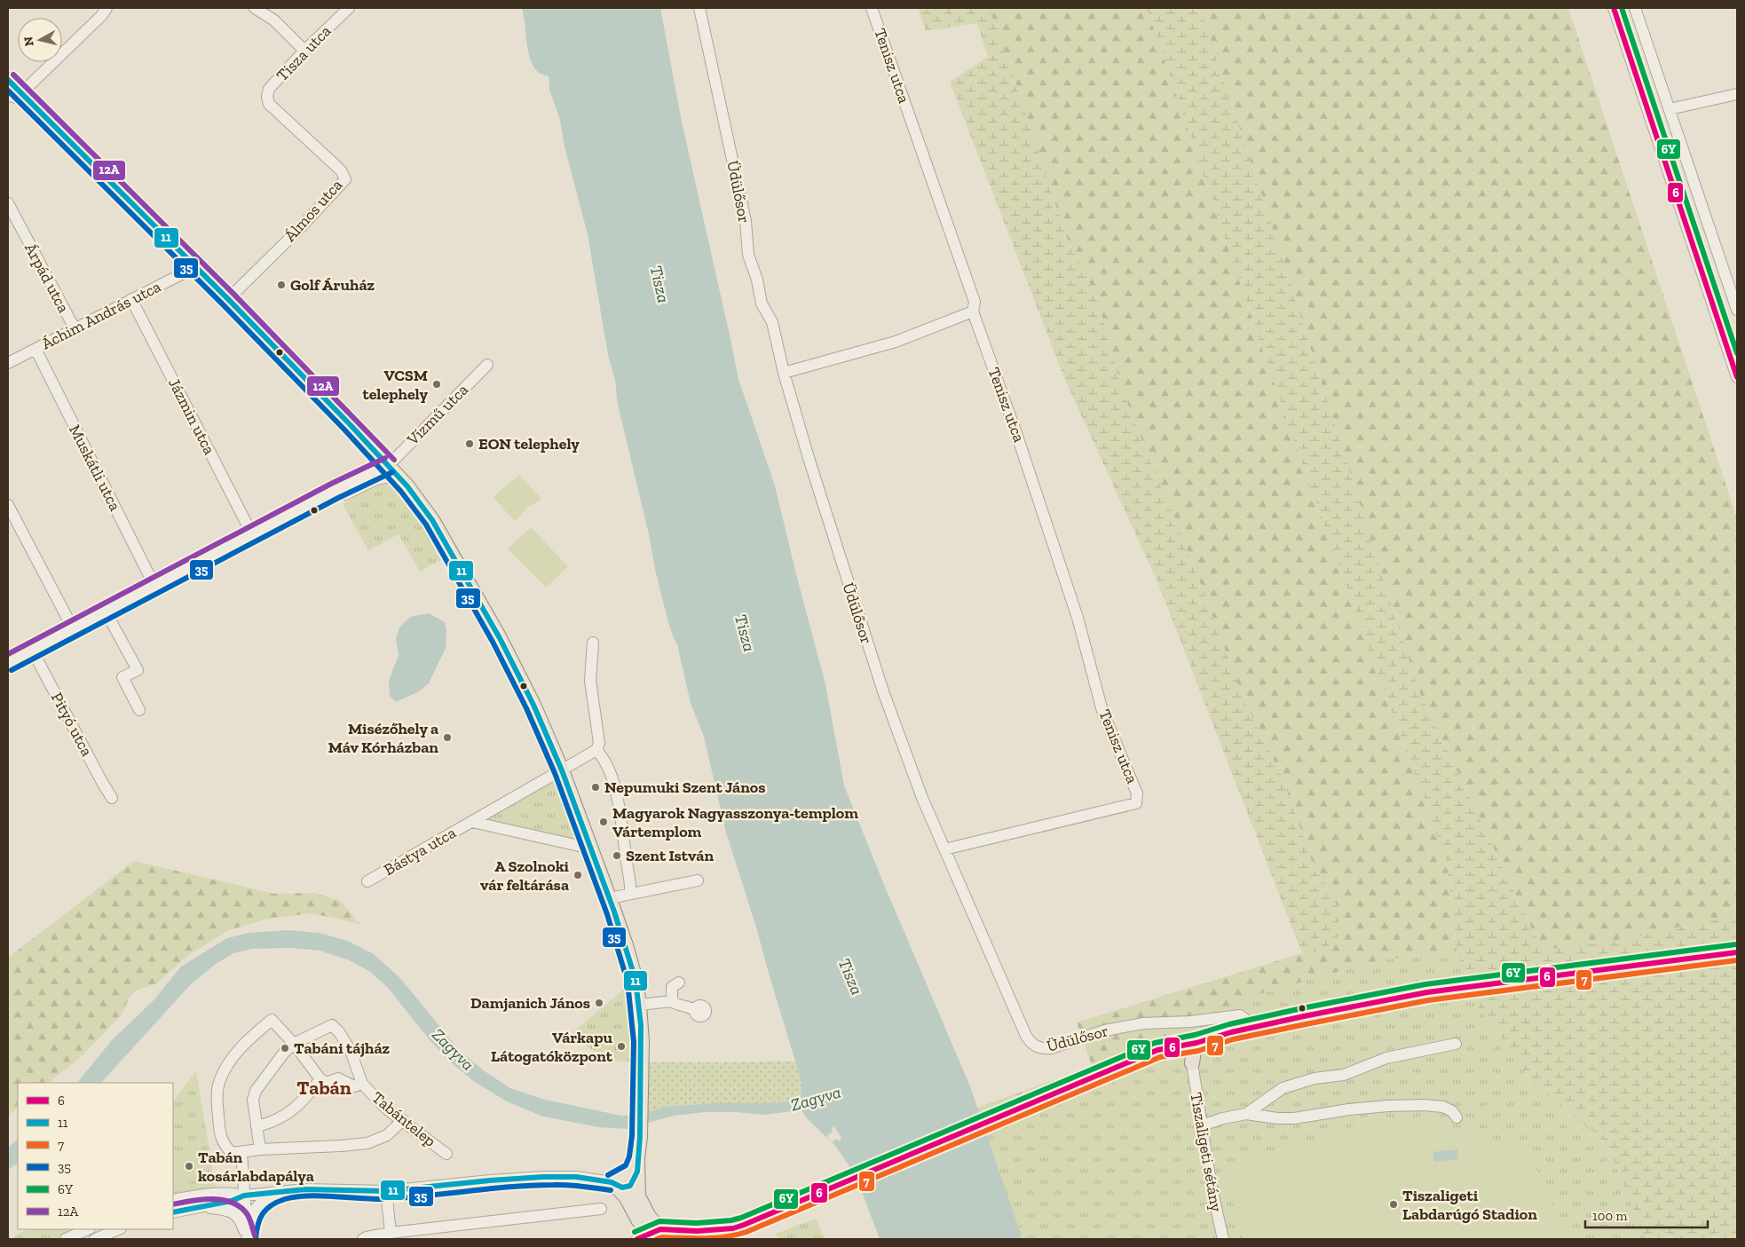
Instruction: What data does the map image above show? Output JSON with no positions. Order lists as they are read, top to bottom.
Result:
{
  "streets": {
    "street": [
      "Tisza utca",
      "Tenisz utca",
      "Üdülősor",
      "Álmos utca",
      "Árpád utca",
      "Áchim András utca",
      "Vízmű utca",
      "Jázmin utca",
      "Muskátli utca",
      "Pityó utca",
      "Bástya utca",
      "Tabántelep",
      "Tiszaligeti sétány"
    ]
  },
  "crossings": [
    ["Tisza utca", "Álmos utca"],
    ["Tenisz utca", "Üdülősor"],
    ["Árpád utca", "Áchim András utca"],
    ["Áchim András utca", "Jázmin utca"],
    ["Áchim András utca", "Muskátli utca"]
  ],
  "districts": ["Tabán"],
  "water": ["Tisza", "Zagyva"],
  "places": [
    "Golf Áruház",
    "VCSM telephely",
    "EON telephely",
    "Misézőhely a Máv Kórházban",
    "Nepumuki Szent János",
    "Magyarok Nagyasszonya-templom Vártemplom",
    "Szent István",
    "A Szolnoki vár feltárása",
    "Damjanich János",
    "Várkapu Látogatóközpont",
    "Tabáni tájház",
    "Tabán kosárlabdapálya",
    "Tiszaligeti Labdarúgó Stadion"
  ],
  "lines": [
    "transit line 6",
    "transit line 6Y",
    "transit line 12A",
    "transit line 11",
    "transit line 35",
    "transit line 7"
  ],
  "legend": [
    "6",
    "11",
    "7",
    "35",
    "6Y",
    "12A"
  ],
  "scale_bar": "100 m",
  "north": "left"
}
